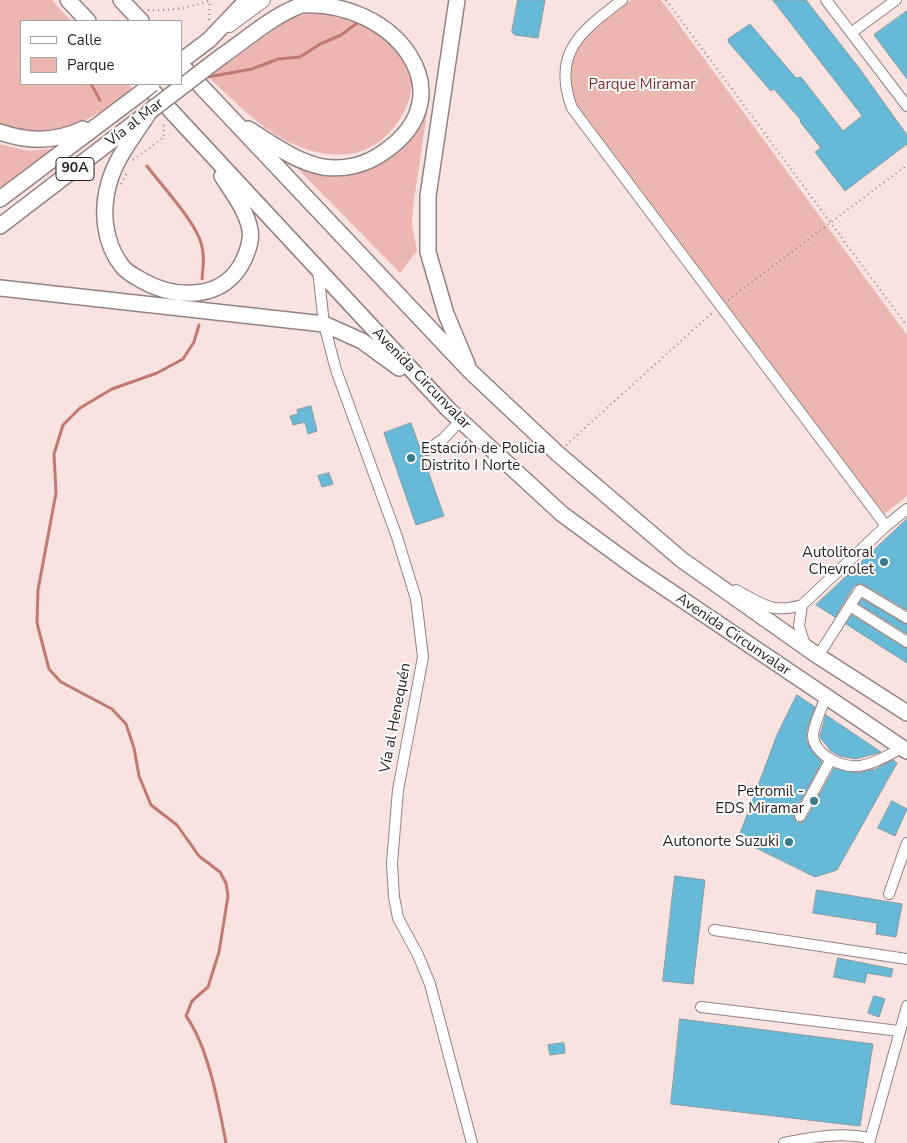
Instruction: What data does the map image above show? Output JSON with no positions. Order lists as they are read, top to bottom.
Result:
{
  "streets": {
    "highway": ["Vía al Mar", "90A", "Avenida Circunvalar"],
    "street": ["Vía al Henequén"]
  },
  "crossings": [
    ["Vía al Mar", "Avenida Circunvalar"],
    ["Avenida Circunvalar", "Vía al Henequén"]
  ],
  "parks": ["Parque Miramar"],
  "places": [
    "Estación de Policia Distrito I Norte",
    "Autolitoral Chevrolet",
    "Petromil - EDS Miramar",
    "Autonorte Suzuki"
  ],
  "legend": ["Calle", "Parque"]
}
